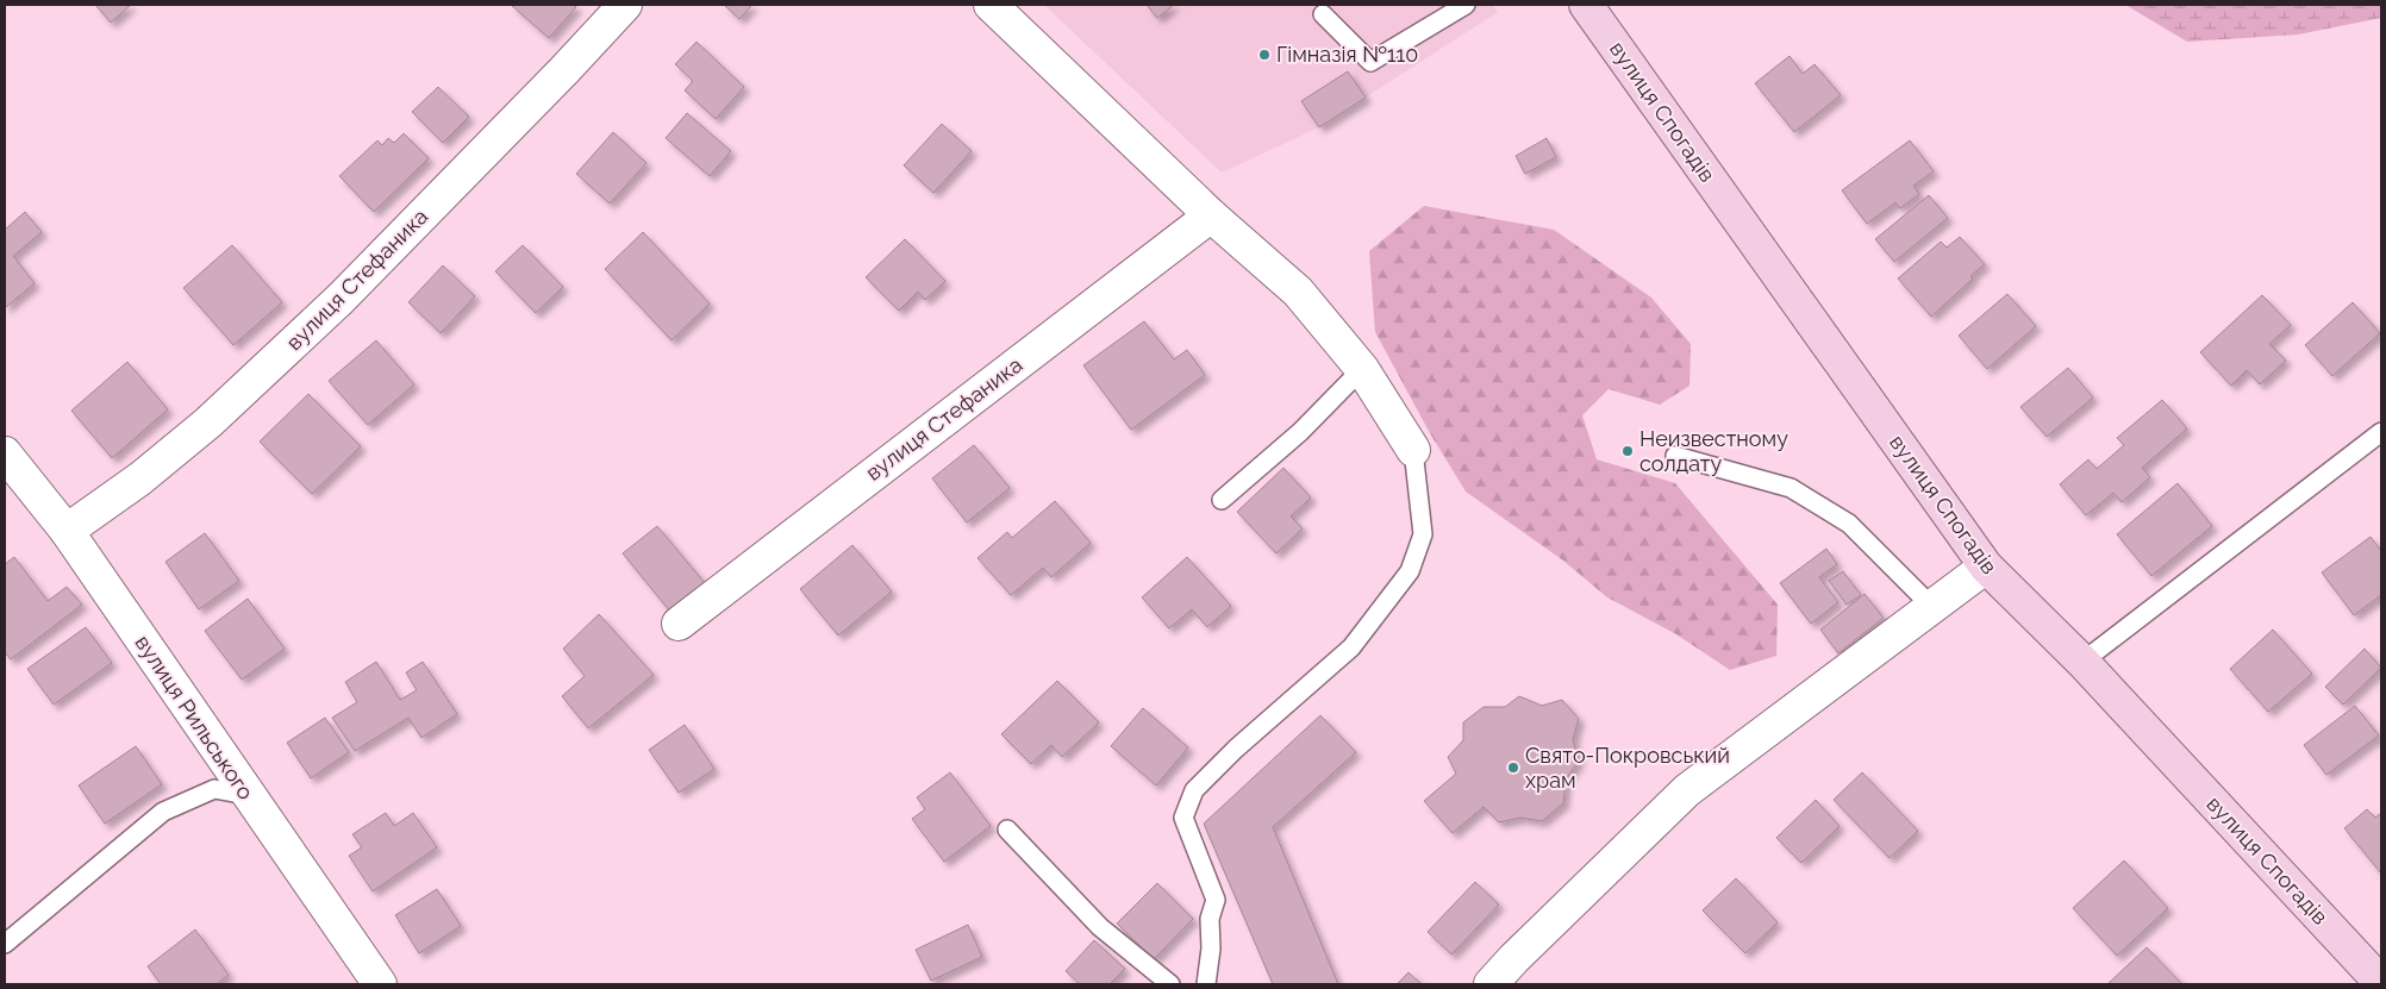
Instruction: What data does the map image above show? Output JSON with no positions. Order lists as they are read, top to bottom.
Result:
{
  "streets": {
    "street": ["вулиця Спогадів", "вулиця Стефаника", "вулиця Рильського"]
  },
  "crossings": [
    ["вулиця Стефаника", "вулиця Рильського"]
  ],
  "places": ["Гімназія №110", "Неизвестному солдату", "Свято-Покровський храм"]
}
